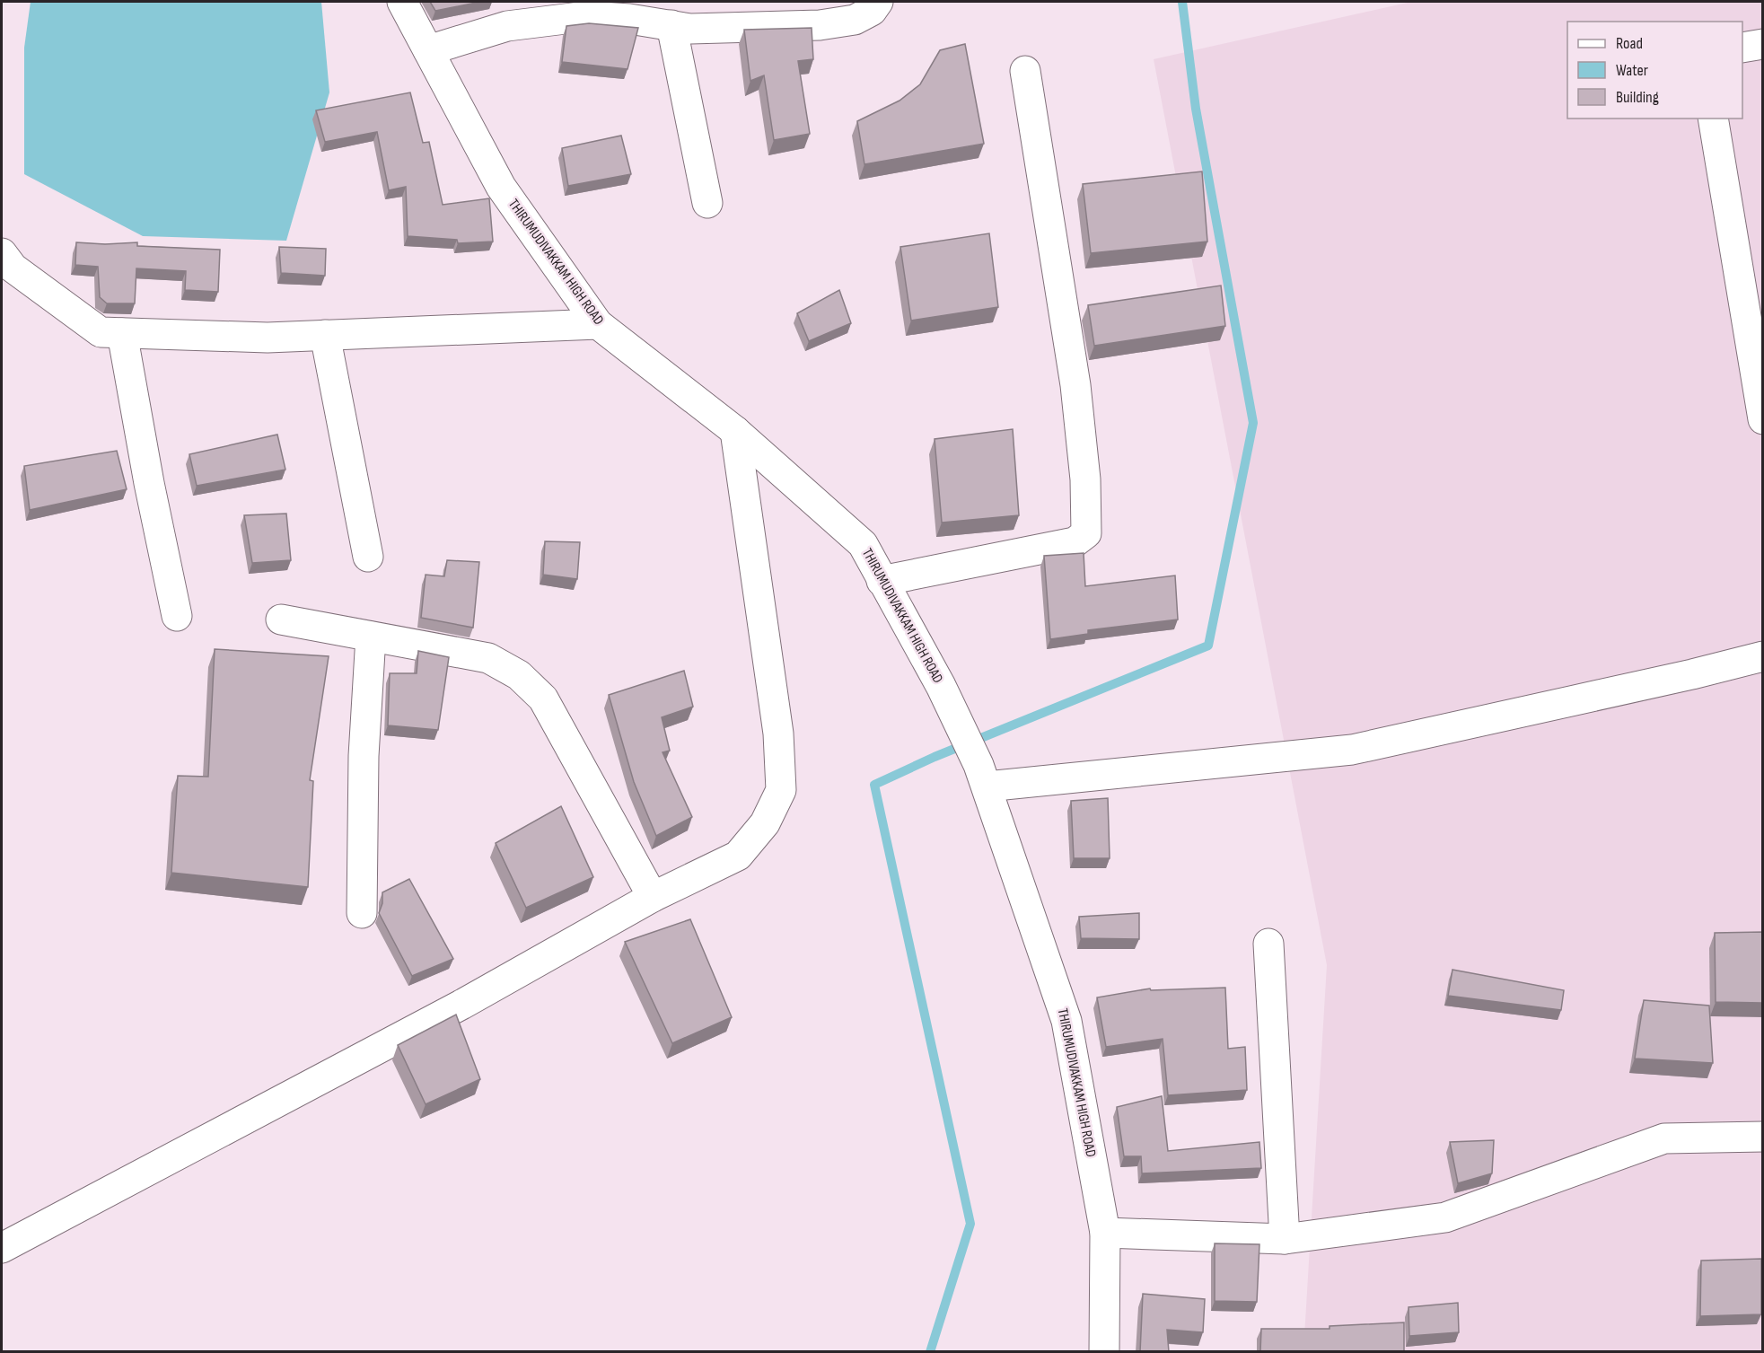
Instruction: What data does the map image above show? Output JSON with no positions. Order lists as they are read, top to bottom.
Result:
{
  "streets": {
    "street": ["THIRUMUDIVAKKAM HIGH ROAD"]
  },
  "legend": ["Road", "Water", "Building"]
}
